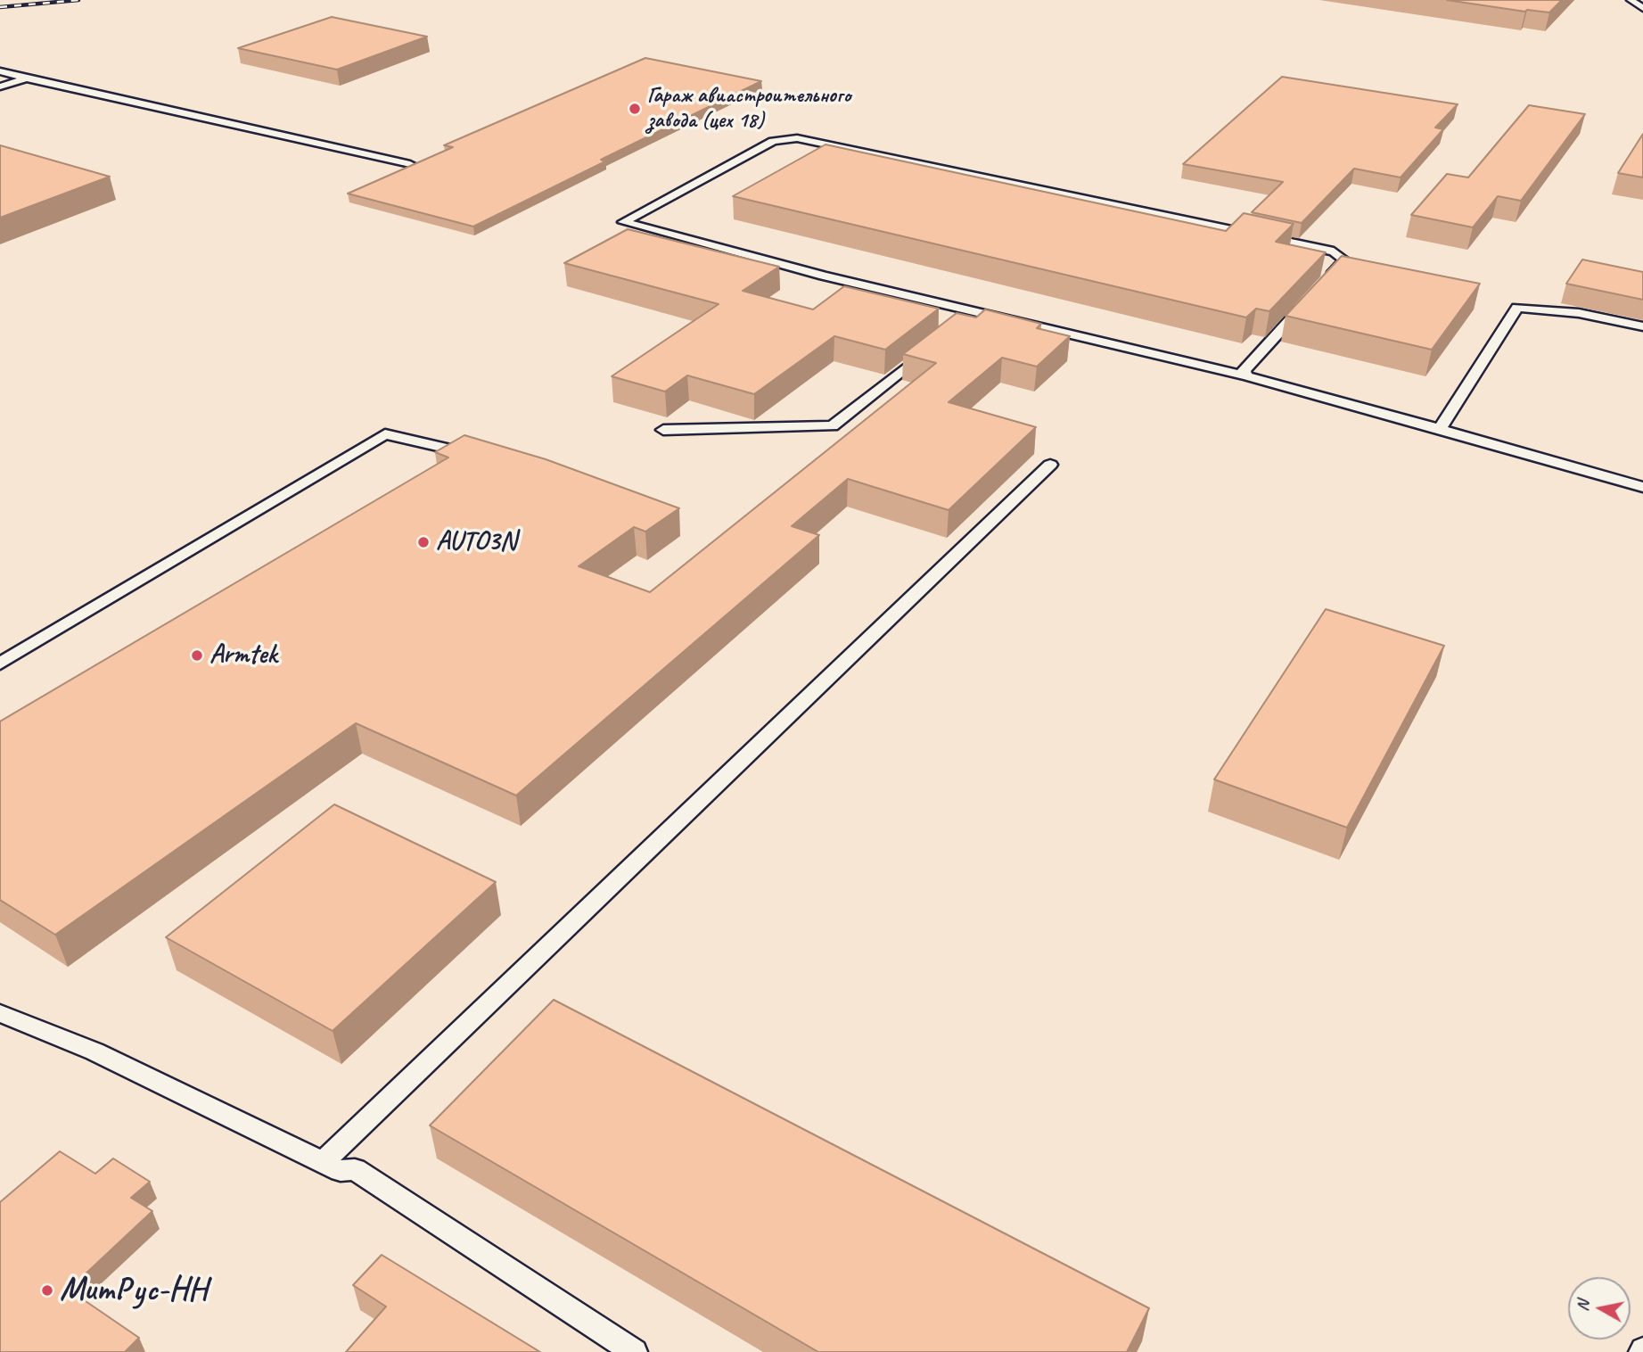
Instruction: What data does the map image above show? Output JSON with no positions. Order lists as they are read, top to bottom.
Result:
{
  "places": [
    "Гараж авиастроительного завода (цех 18)",
    "AUTO3N",
    "Armtek",
    "МитРус-НН"
  ],
  "north": "left"
}
